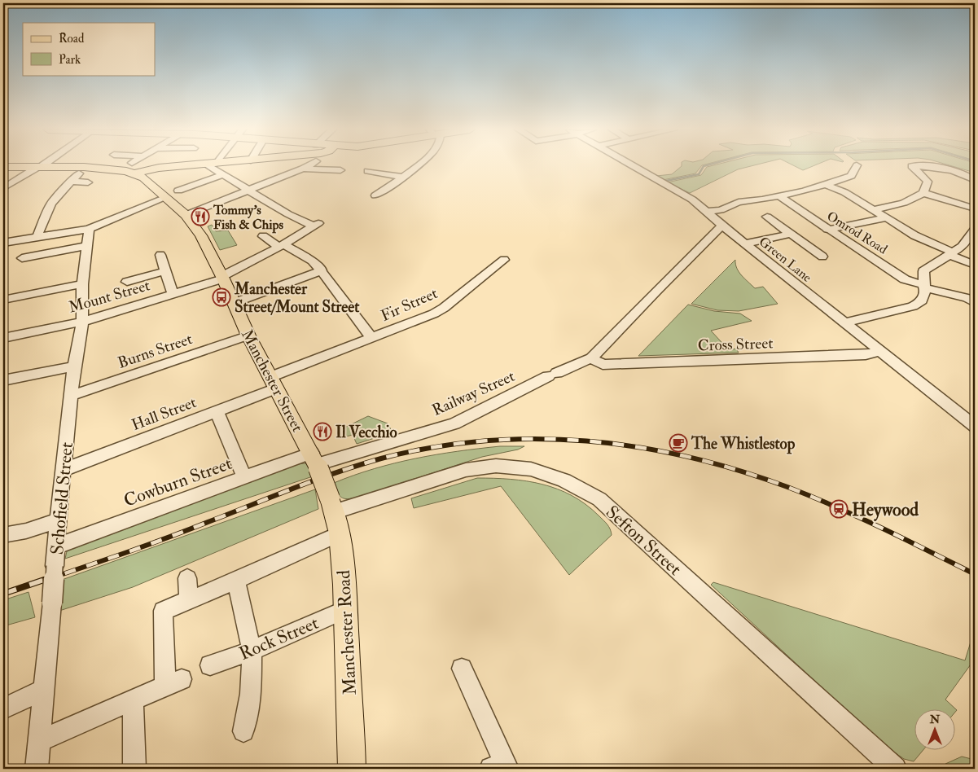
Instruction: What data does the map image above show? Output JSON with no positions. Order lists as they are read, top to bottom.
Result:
{
  "streets": {
    "main road": ["Manchester Street", "Manchester Road"],
    "street": [
      "Omrod Road",
      "Green Lane",
      "Mount Street",
      "Fir Street",
      "Cross Street",
      "Burns Street",
      "Railway Street",
      "Hall Street",
      "Cowburn Street",
      "Schofield Street",
      "Sefton Street",
      "Rock Street"
    ]
  },
  "crossings": [
    ["Green Lane", "Cross Street"],
    ["Green Lane", "Railway Street"],
    ["Mount Street", "Manchester Street"],
    ["Mount Street", "Schofield Street"],
    ["Fir Street", "Manchester Street"],
    ["Fir Street", "Hall Street"],
    ["Cross Street", "Railway Street"],
    ["Burns Street", "Manchester Street"],
    ["Burns Street", "Schofield Street"],
    ["Manchester Street", "Railway Street"],
    ["Manchester Street", "Hall Street"],
    ["Manchester Street", "Cowburn Street"],
    ["Manchester Street", "Sefton Street"],
    ["Manchester Street", "Manchester Road"],
    ["Railway Street", "Cowburn Street"],
    ["Hall Street", "Schofield Street"],
    ["Cowburn Street", "Schofield Street"],
    ["Sefton Street", "Manchester Road"],
    ["Manchester Road", "Rock Street"]
  ],
  "places": {
    "restaurant": ["Tommy's Fish & Chips", "Il Vecchio"],
    "bus stop": ["Manchester Street/Mount Street"],
    "cafe": ["The Whistlestop"],
    "station": ["Heywood"]
  },
  "legend": ["Road", "Park"],
  "north": "top"
}
